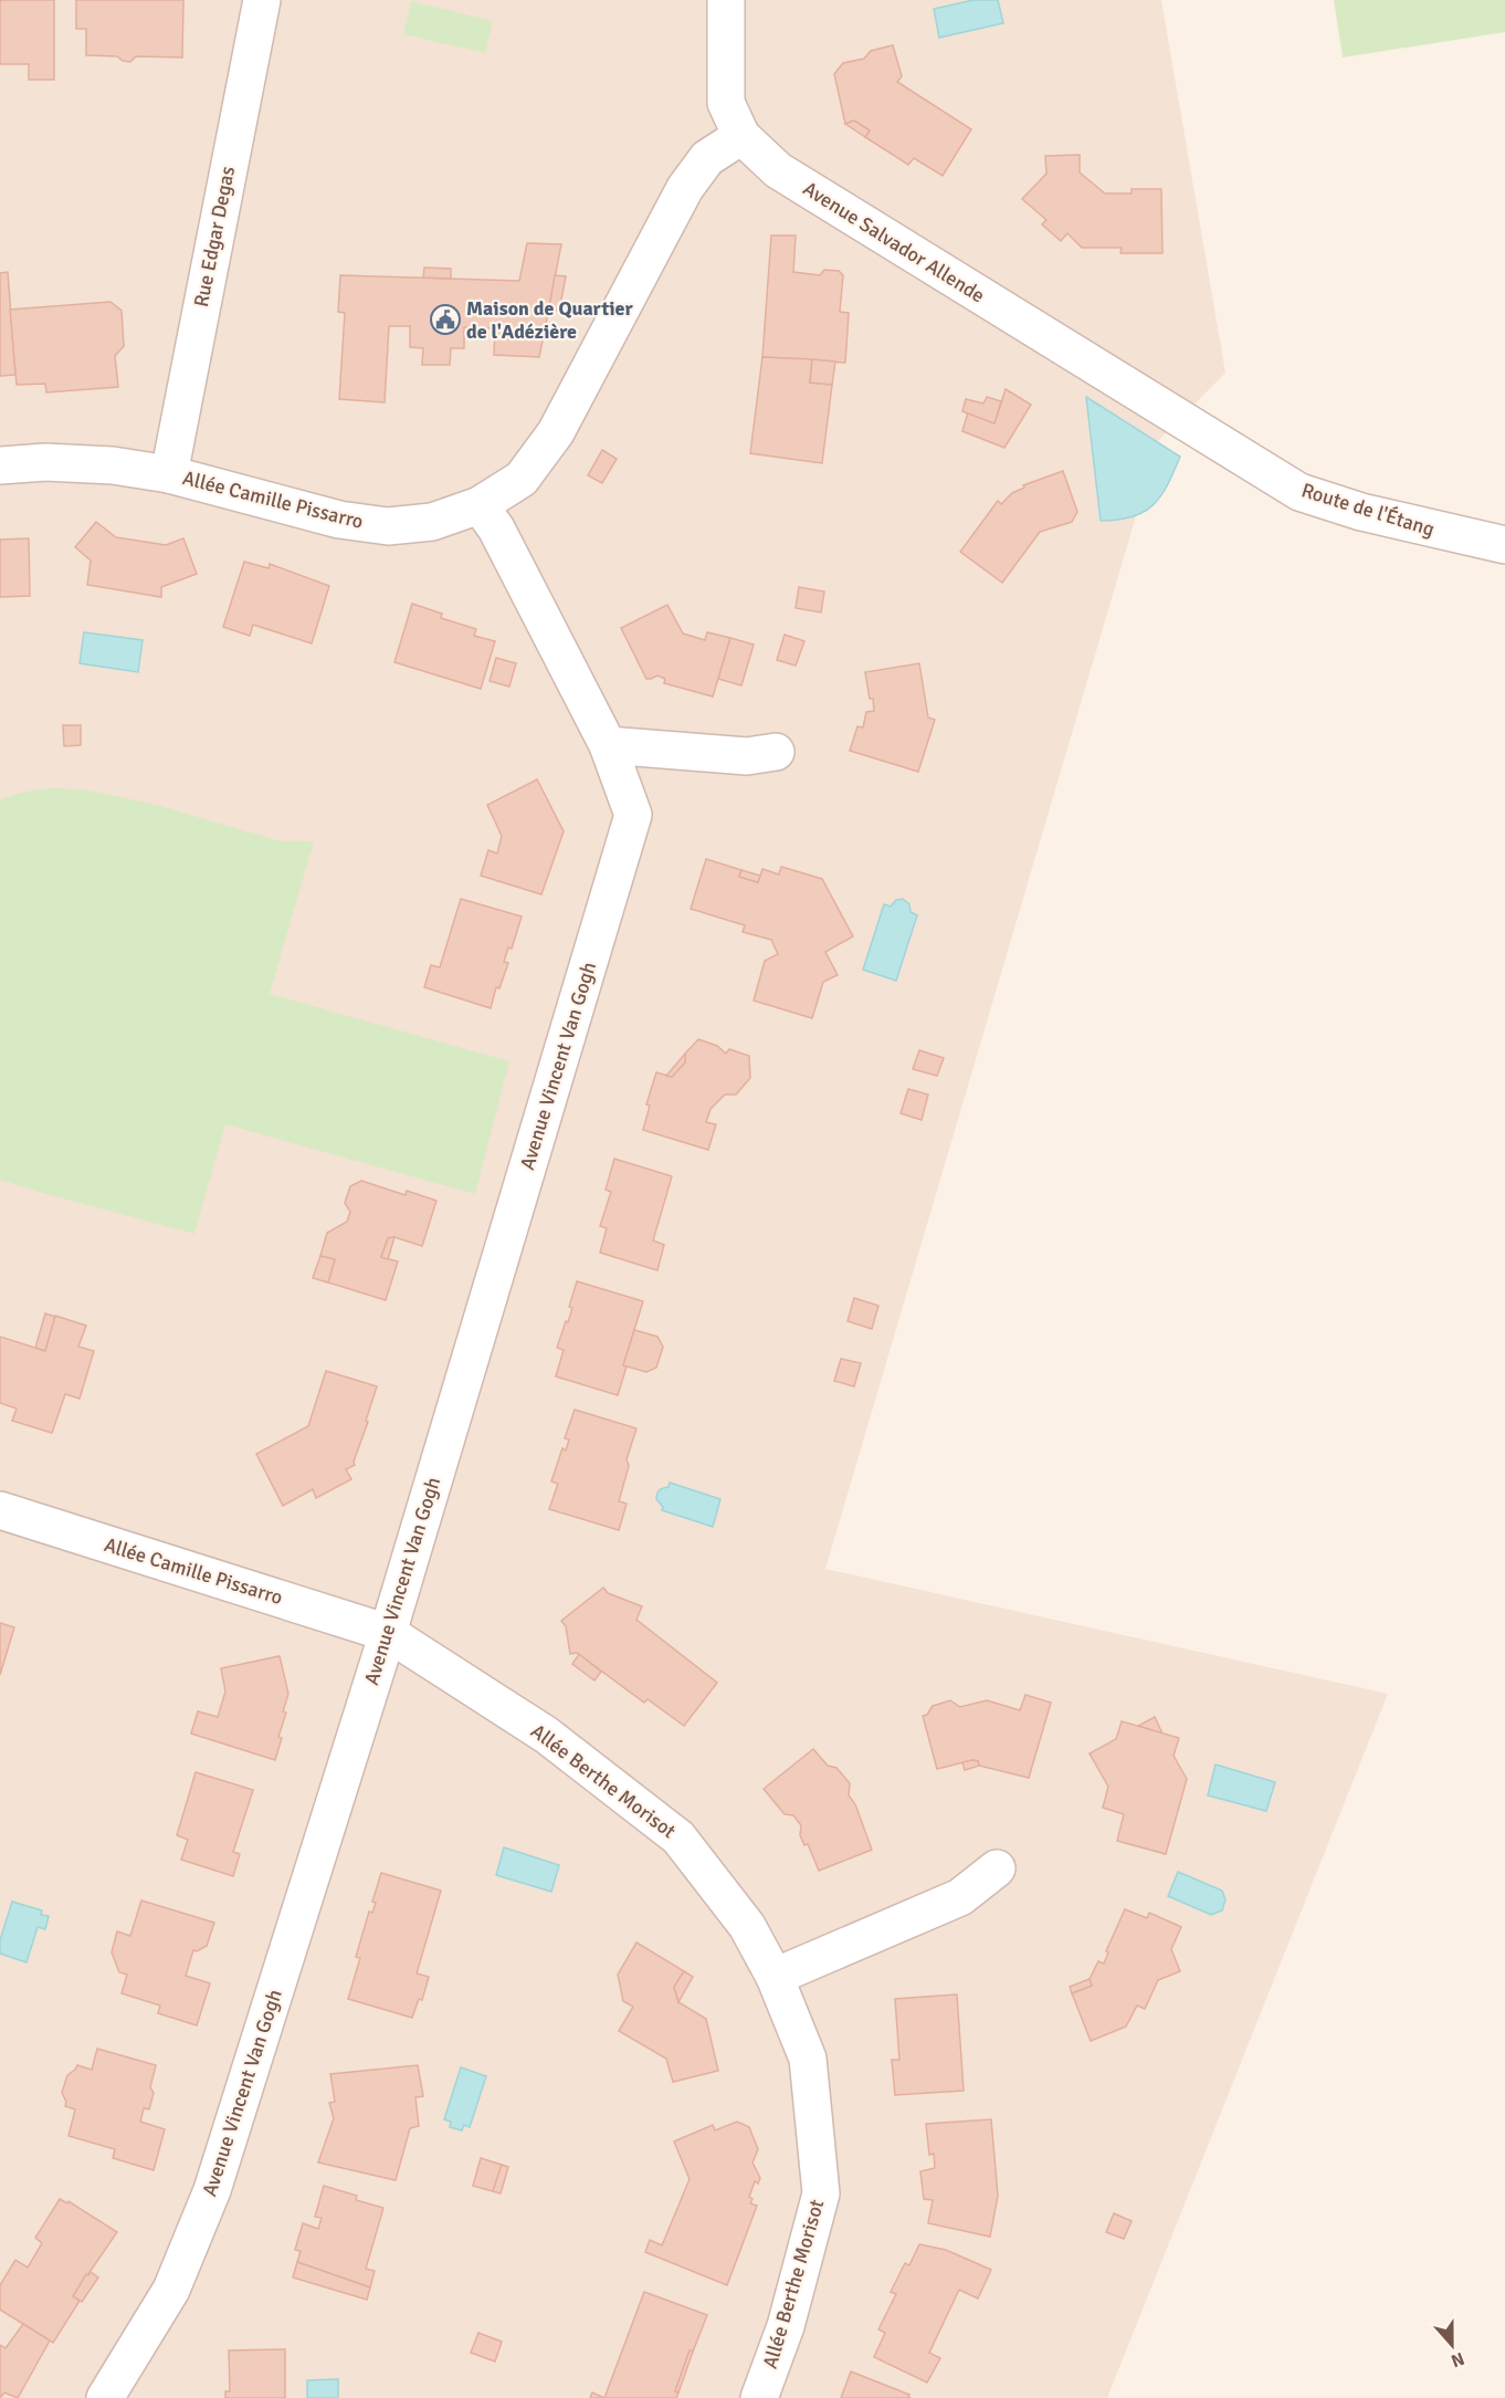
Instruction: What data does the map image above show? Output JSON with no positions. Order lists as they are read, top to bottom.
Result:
{
  "streets": {
    "street": [
      "Rue Edgar Degas",
      "Avenue Salvador Allende",
      "Allée Camille Pissarro",
      "Route de l'Étang",
      "Avenue Vincent Van Gogh",
      "Allée Berthe Morisot"
    ]
  },
  "crossings": [
    ["Rue Edgar Degas", "Allée Camille Pissarro"],
    ["Avenue Salvador Allende", "Allée Camille Pissarro"],
    ["Avenue Salvador Allende", "Route de l'Étang"],
    ["Allée Camille Pissarro", "Avenue Vincent Van Gogh"],
    ["Allée Camille Pissarro", "Allée Berthe Morisot"],
    ["Avenue Vincent Van Gogh", "Allée Berthe Morisot"]
  ],
  "places": {
    "public building": ["Maison de Quartier de l'Adézière"]
  },
  "north": "bottom"
}
